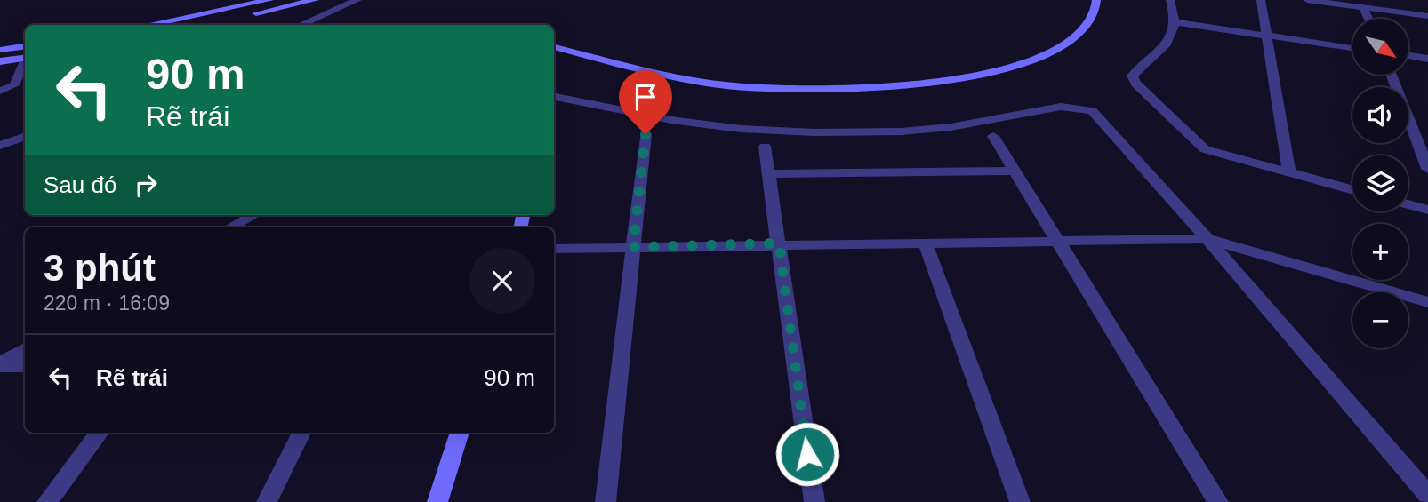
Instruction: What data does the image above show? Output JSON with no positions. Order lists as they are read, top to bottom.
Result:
{
  "north": "bottom right",
  "page": {
    "map_buttons": ["+", "−"],
    "turn": ["90 m", "Rẽ trái"],
    "then": "Sau đó",
    "heading": ["3 phút", "220 m · 16:09"],
    "list": [
      {
        "name": "Rẽ trái",
        "value": "90 m"
      }
    ]
  }
}
